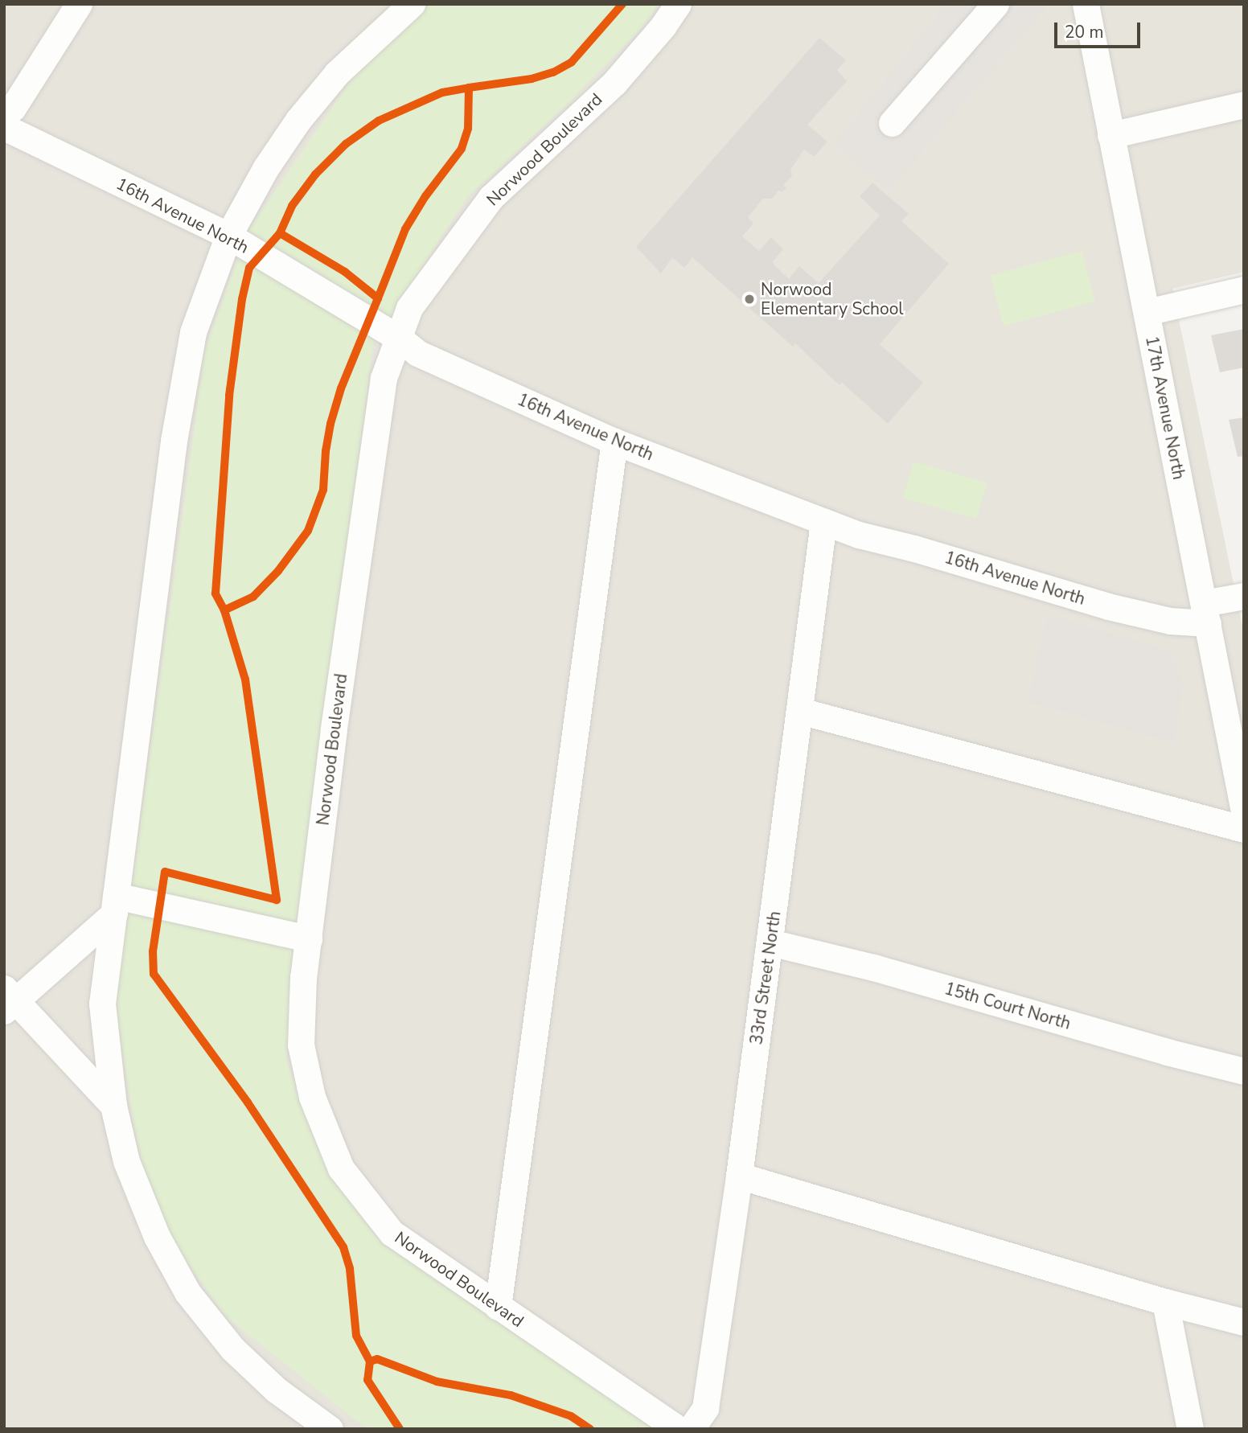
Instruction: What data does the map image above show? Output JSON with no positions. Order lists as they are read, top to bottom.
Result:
{
  "streets": {
    "street": [
      "Norwood Boulevard",
      "16th Avenue North",
      "17th Avenue North",
      "33rd Street North",
      "15th Court North"
    ]
  },
  "crossings": [
    ["Norwood Boulevard", "16th Avenue North"],
    ["16th Avenue North", "17th Avenue North"],
    ["16th Avenue North", "33rd Street North"],
    ["33rd Street North", "15th Court North"]
  ],
  "places": ["Norwood Elementary School"],
  "scale_bar": "20 m"
}
